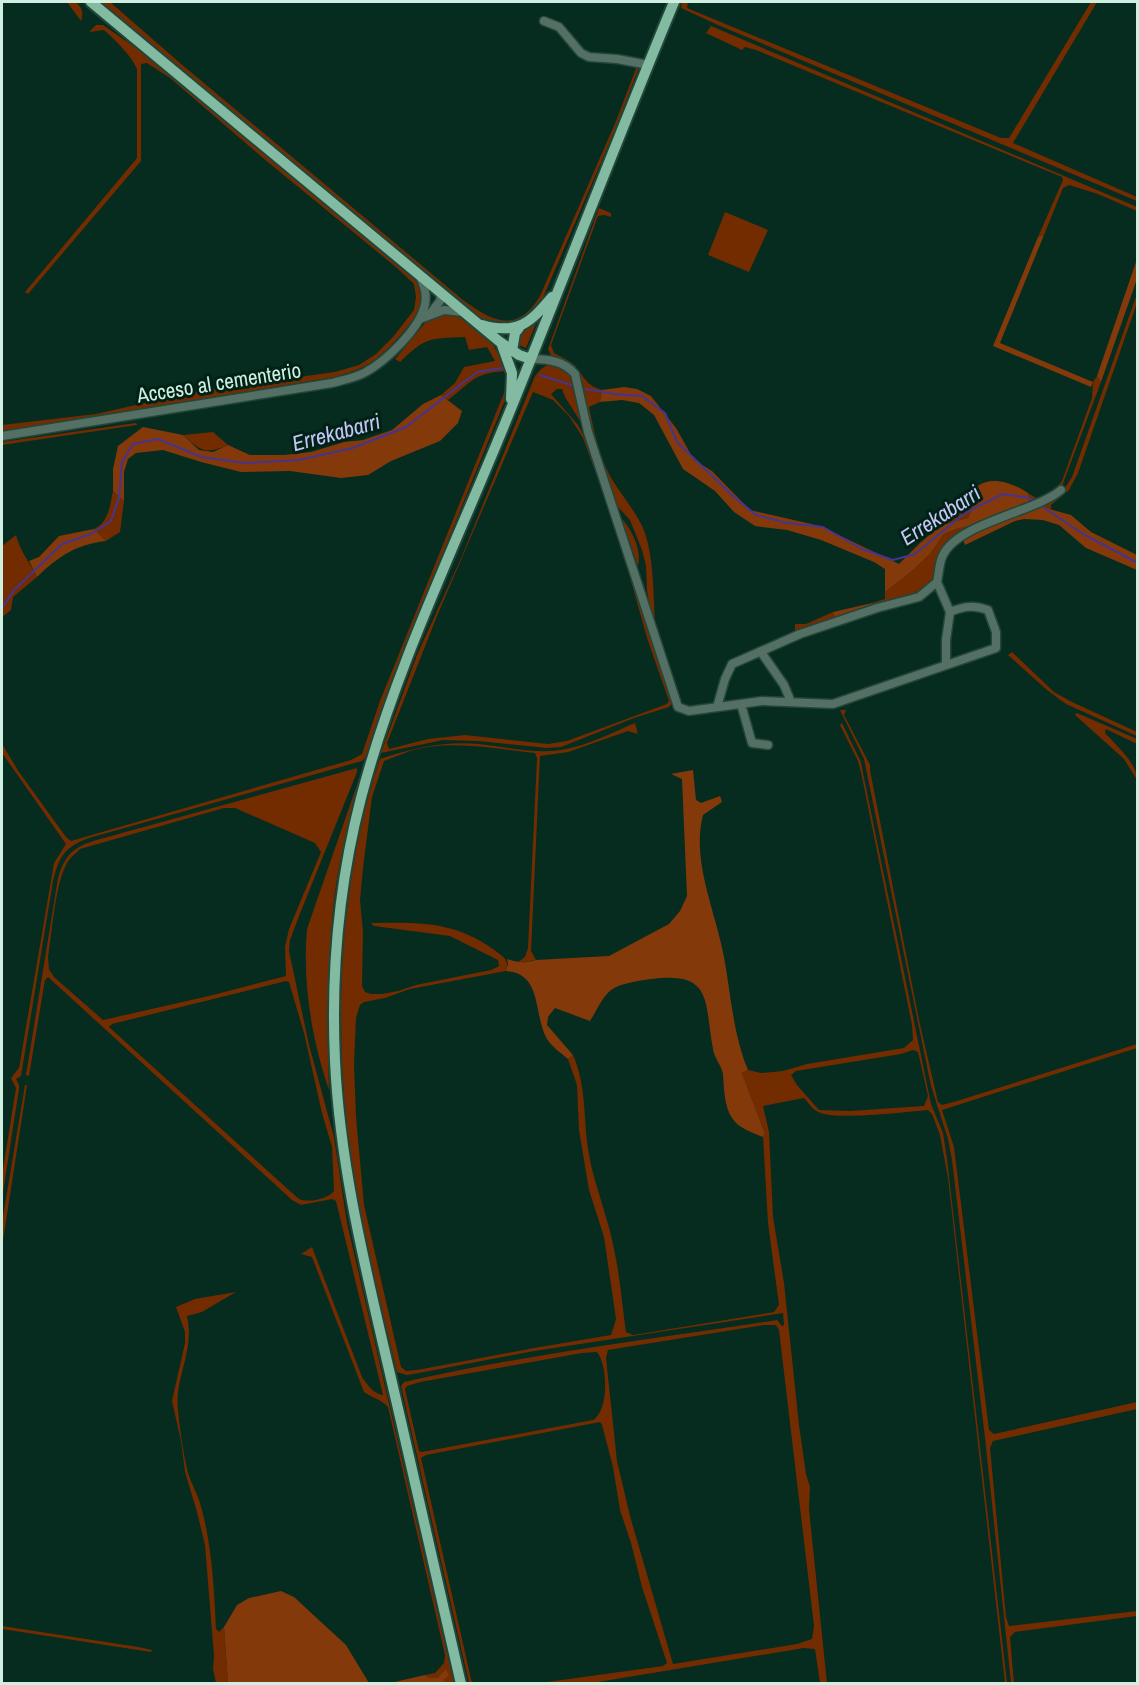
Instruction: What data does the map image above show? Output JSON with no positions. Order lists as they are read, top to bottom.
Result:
{
  "streets": {
    "street": ["Acceso al cementerio"]
  },
  "water": ["Errekabarri"]
}
